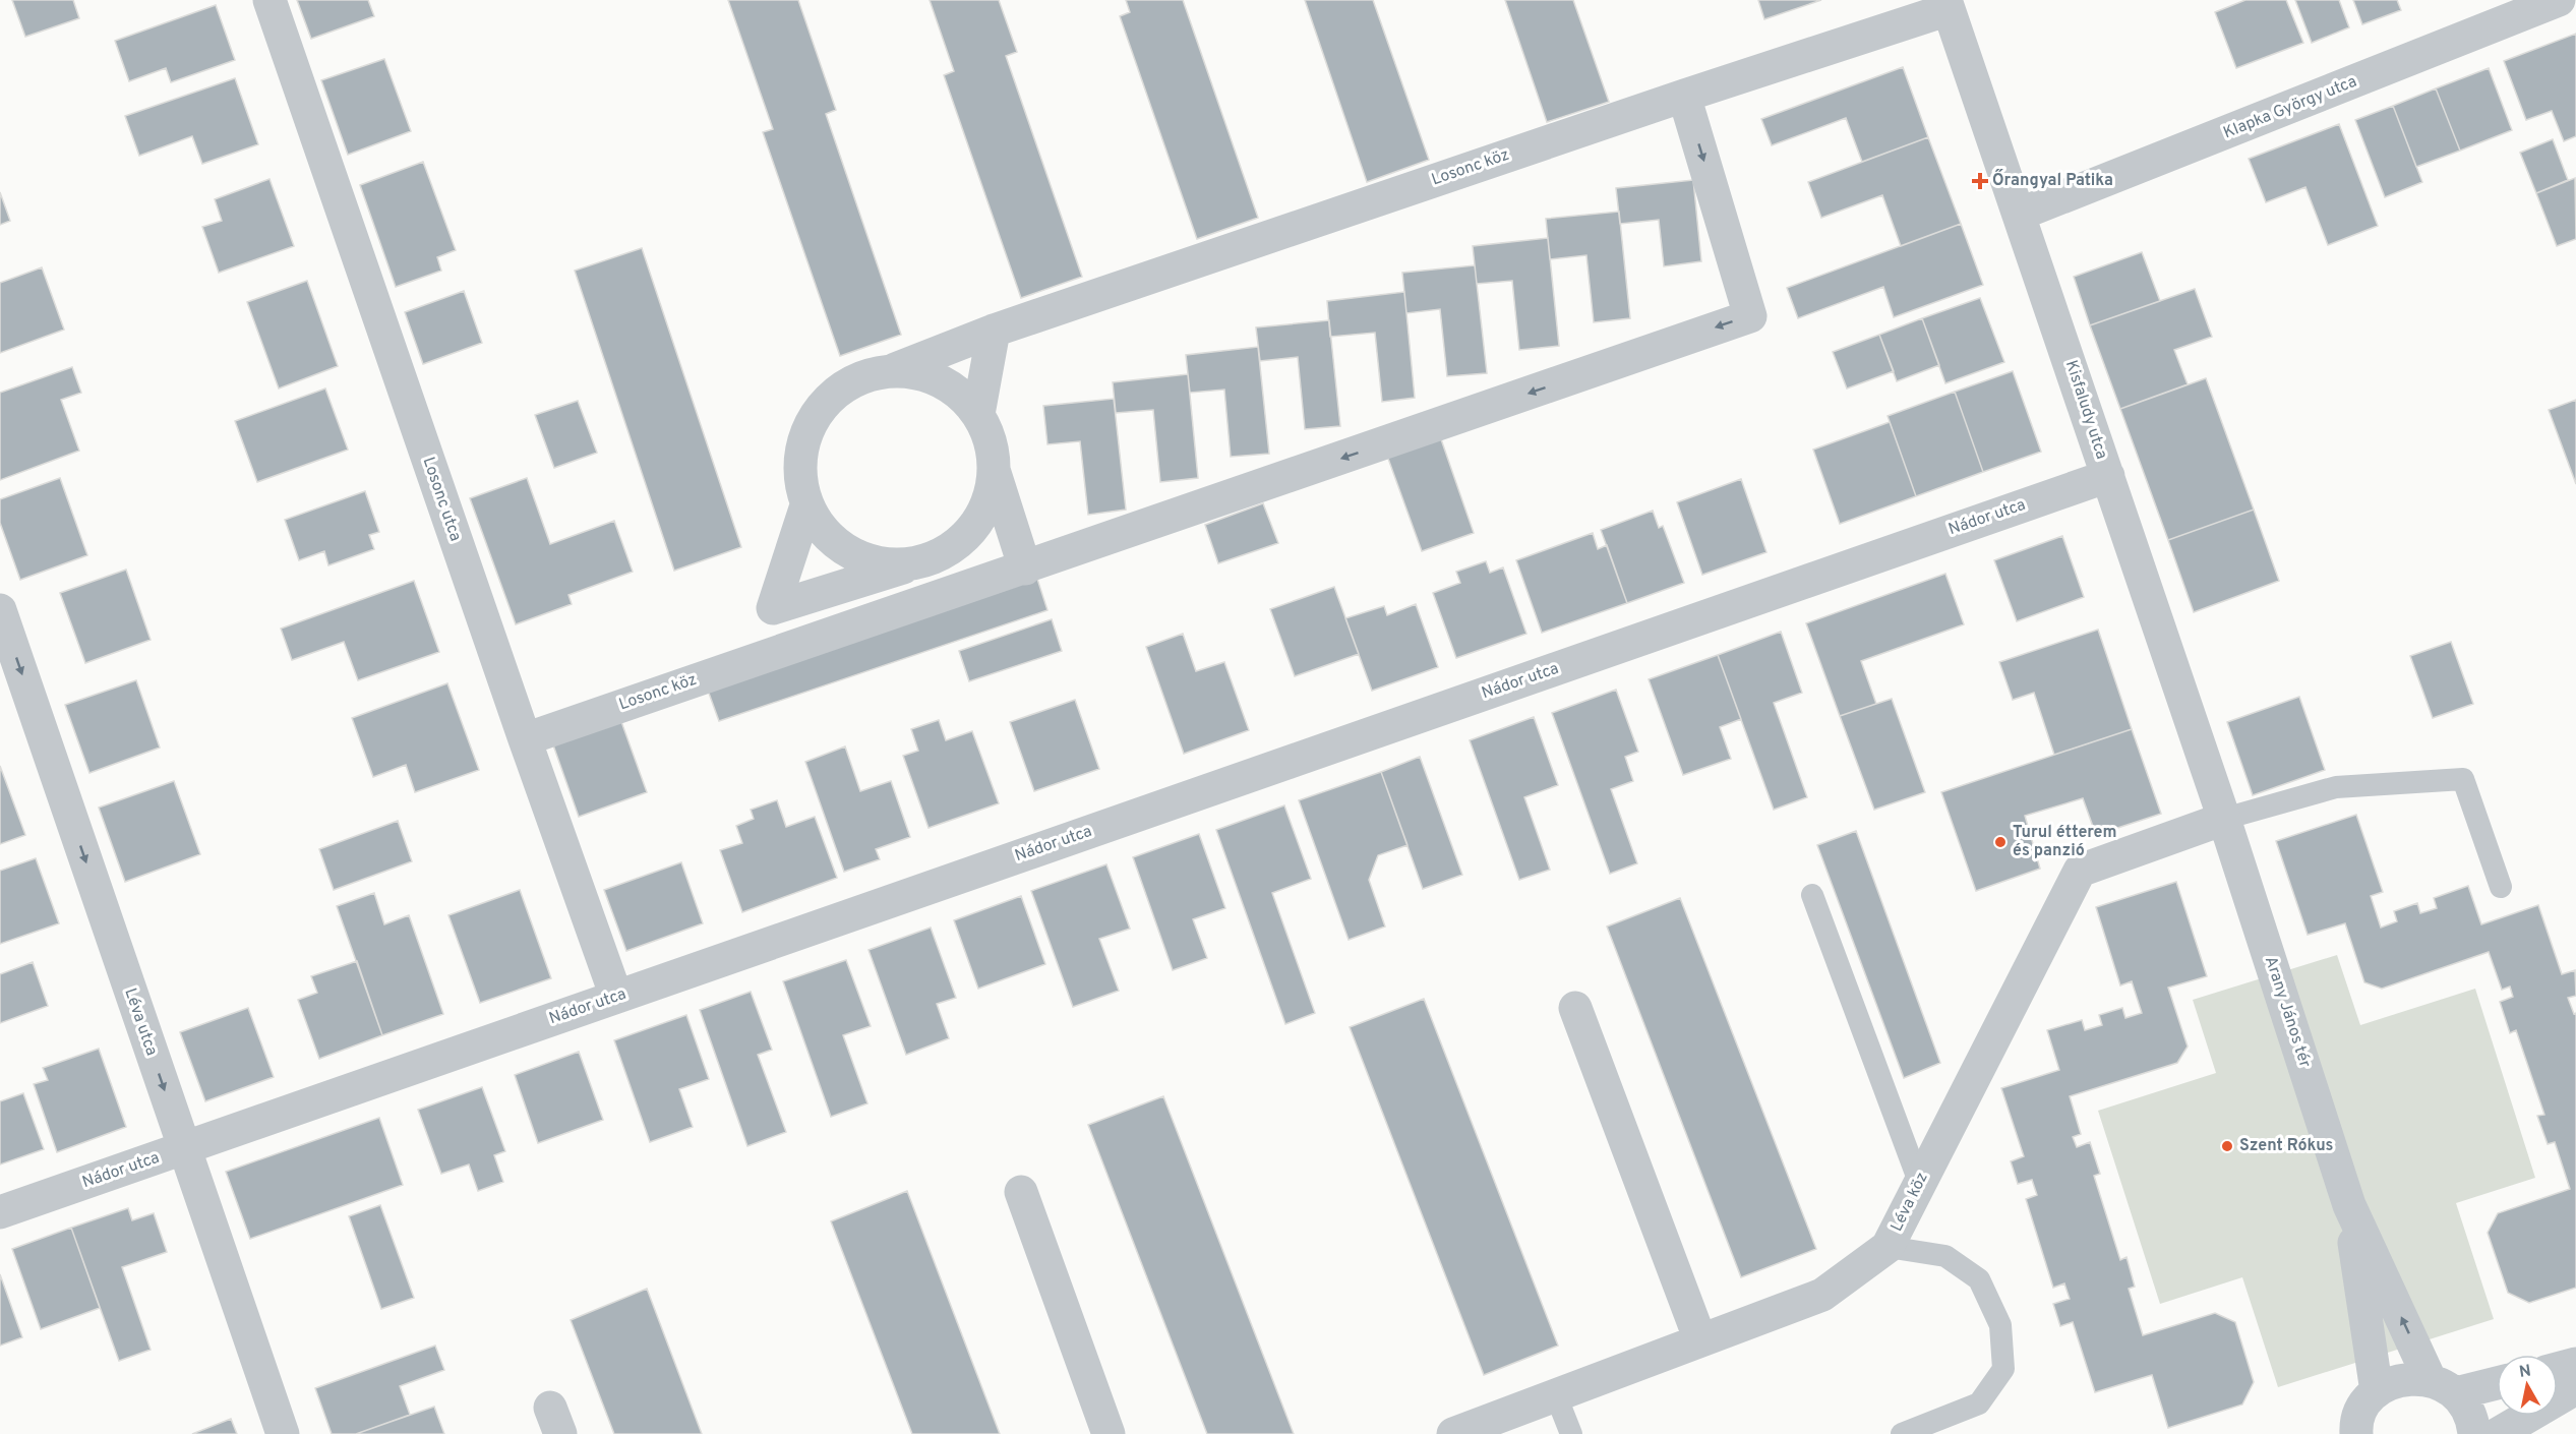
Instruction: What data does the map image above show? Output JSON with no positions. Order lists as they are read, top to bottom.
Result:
{
  "streets": {
    "street": [
      "Klapka György utca",
      "Losonc köz",
      "Kisfaludy utca",
      "Losonc utca",
      "Nádor utca",
      "Arany János tér",
      "Léva utca",
      "Léva köz"
    ]
  },
  "crossings": [
    ["Klapka György utca", "Kisfaludy utca"],
    ["Losonc köz", "Kisfaludy utca"],
    ["Losonc köz", "Losonc utca"],
    ["Kisfaludy utca", "Nádor utca"],
    ["Kisfaludy utca", "Arany János tér"],
    ["Kisfaludy utca", "Léva köz"],
    ["Losonc utca", "Nádor utca"],
    ["Nádor utca", "Léva utca"],
    ["Arany János tér", "Léva köz"]
  ],
  "one_way": ["Léva utca"],
  "places": {
    "health": ["Őrangyal Patika"],
    "other": ["Turul étterem és panzió", "Szent Rókus"]
  },
  "north": "top"
}
